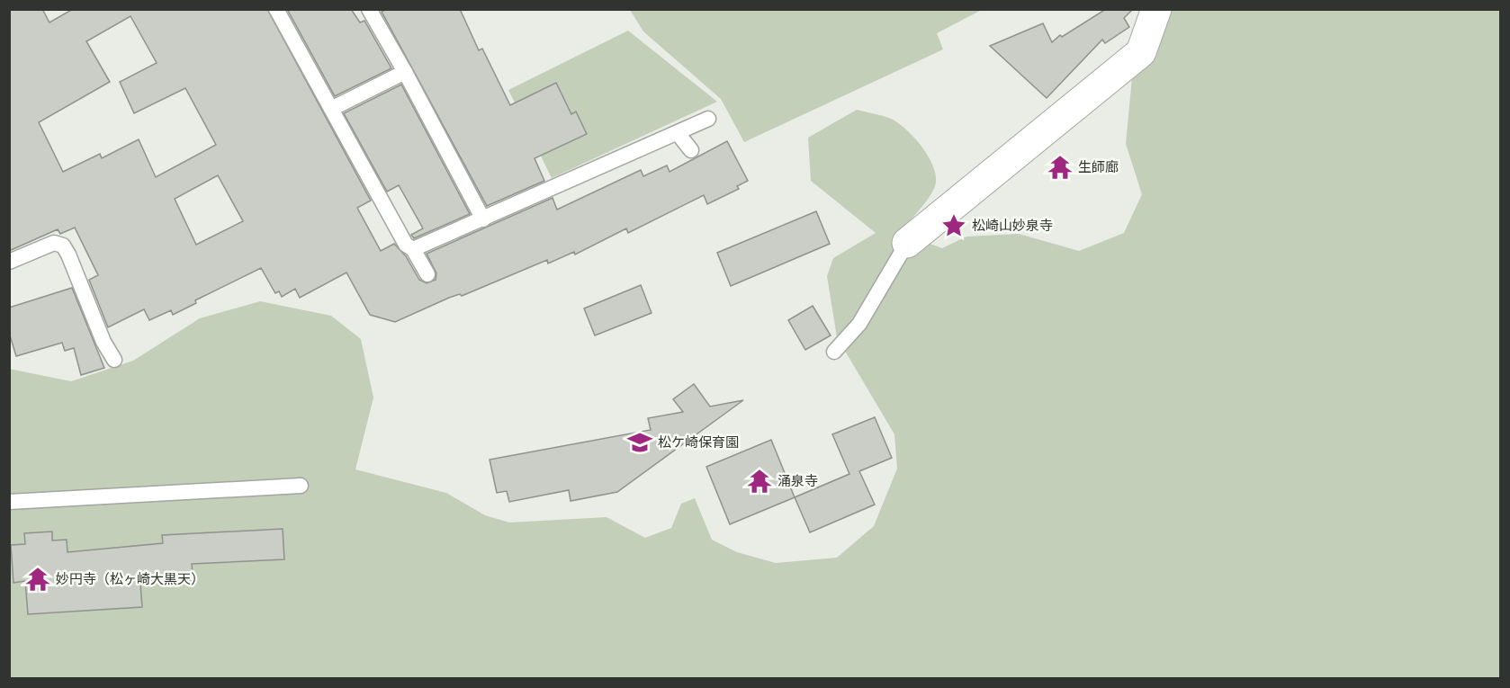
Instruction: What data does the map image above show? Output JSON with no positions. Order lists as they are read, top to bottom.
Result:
{
  "places": {
    "temple": ["生師廊", "涌泉寺", "妙円寺（松ヶ崎大黒天）"],
    "place": ["松崎山妙泉寺"],
    "school or university": ["松ケ崎保育園"]
  }
}
